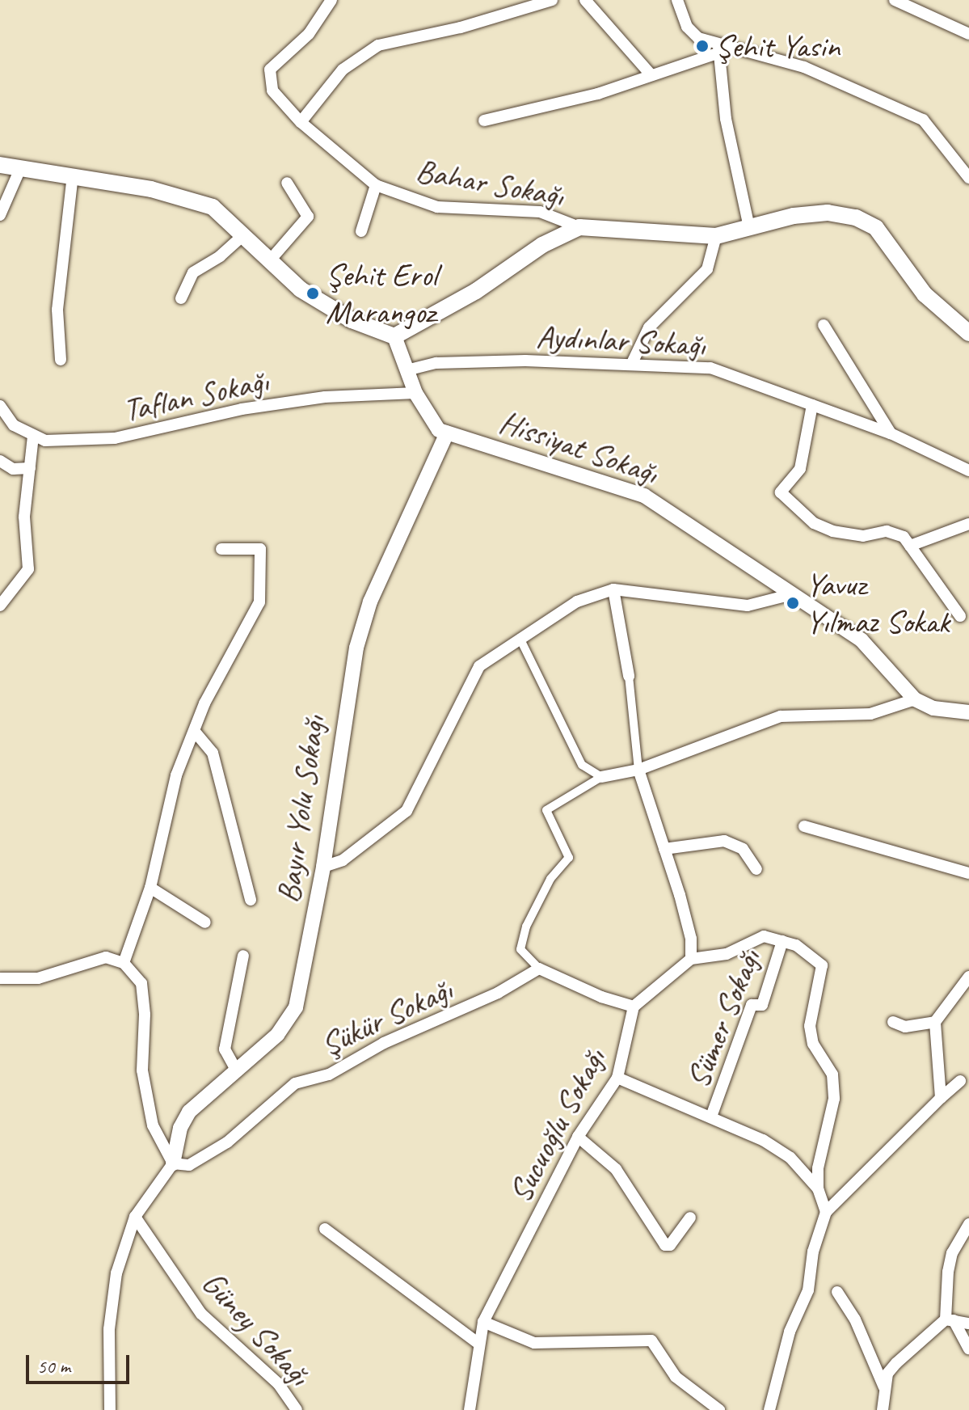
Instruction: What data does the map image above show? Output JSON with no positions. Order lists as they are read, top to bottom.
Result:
{
  "streets": {
    "street": [
      "Bahar Sokağı",
      "Aydınlar Sokağı",
      "Taflan Sokağı",
      "Hissiyat Sokağı",
      "Bayır Yolu Sokağı",
      "Şükür Sokağı",
      "Sümer Sokağı",
      "Sucuoğlu Sokağı",
      "Güney Sokağı"
    ]
  },
  "crossings": [
    ["Aydınlar Sokağı", "Hissiyat Sokağı"],
    ["Taflan Sokağı", "Hissiyat Sokağı"],
    ["Hissiyat Sokağı", "Bayır Yolu Sokağı"],
    ["Bayır Yolu Sokağı", "Şükür Sokağı"]
  ],
  "places": ["Şehit Yasin", "Şehit Erol Marangoz", "Yavuz Yılmaz Sokak"],
  "scale_bar": "50 m"
}
